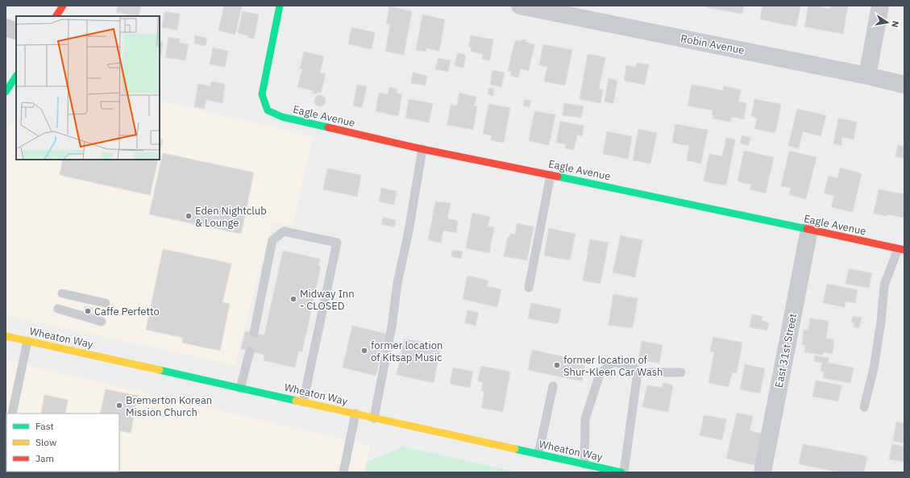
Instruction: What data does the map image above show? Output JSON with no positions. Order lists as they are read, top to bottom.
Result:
{
  "streets": {
    "street": [
      "Robin Avenue",
      "Eagle Avenue",
      "Wheaton Way",
      "East 31st Street"
    ]
  },
  "crossings": [
    ["Eagle Avenue", "East 31st Street"]
  ],
  "places": [
    "Eden Nightclub & Lounge",
    "Midway Inn - CLOSED",
    "Caffe Perfetto",
    "former location of Kitsap Music",
    "former location of Shur-Kleen Car Wash",
    "Bremerton Korean Mission Church"
  ],
  "legend": ["Fast", "Slow", "Jam"],
  "north": "right"
}
